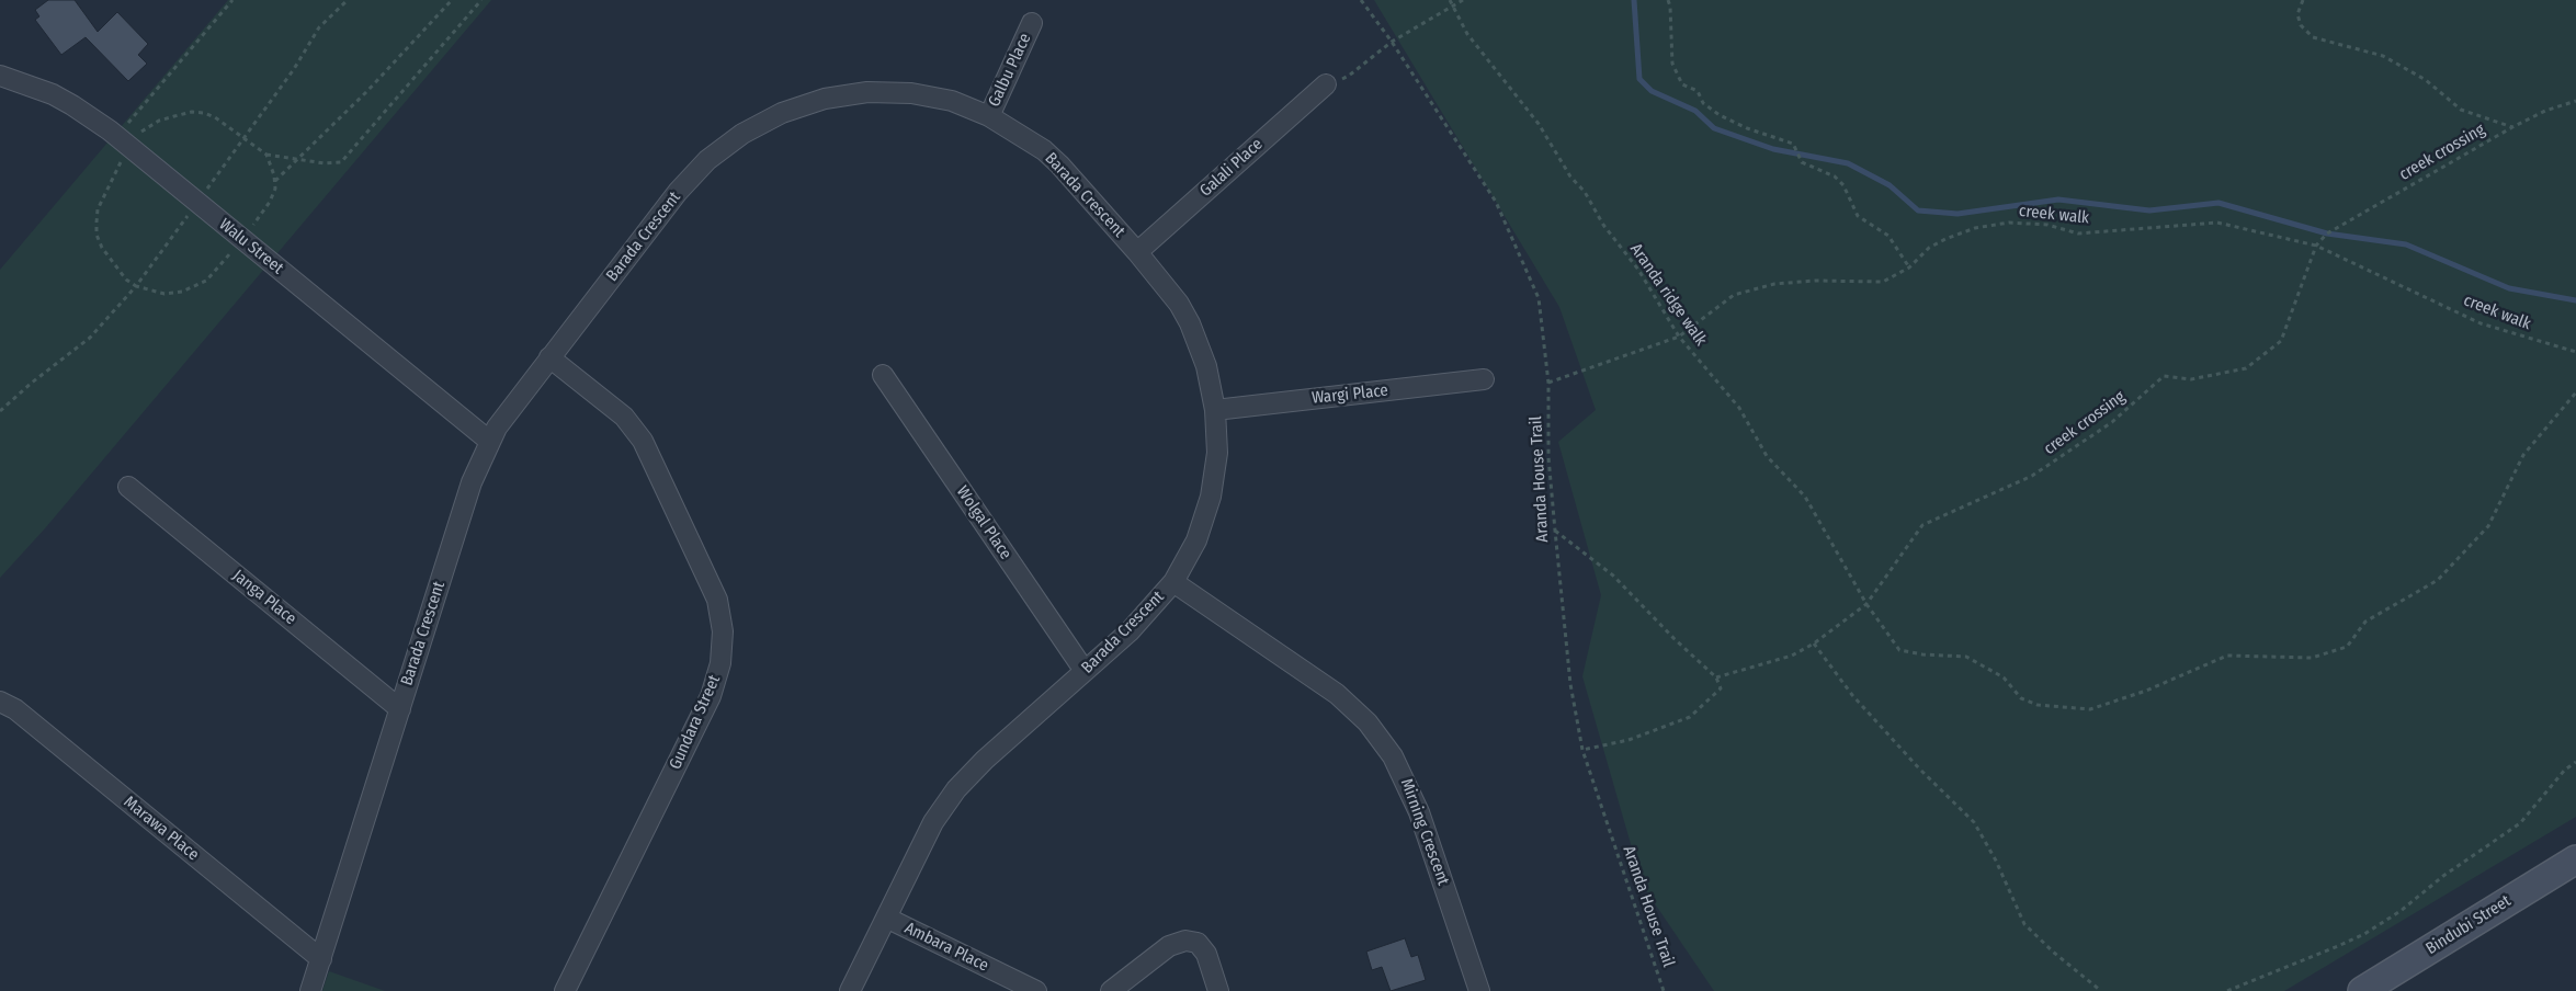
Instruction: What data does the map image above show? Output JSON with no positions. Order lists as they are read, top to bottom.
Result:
{
  "streets": {
    "main road": ["Bindubi Street"],
    "street": [
      "Galbu Place",
      "Galali Place",
      "Barada Crescent",
      "Walu Street",
      "Wargi Place",
      "Wolgal Place",
      "Janga Place",
      "Gundara Street",
      "Marawa Place",
      "Mirning Crescent",
      "Ambara Place"
    ],
    "path": [
      "creek crossing",
      "creek walk",
      "Aranda ridge walk",
      "Aranda House Trail"
    ]
  },
  "crossings": [
    ["Galbu Place", "Barada Crescent"],
    ["creek crossing", "creek walk"],
    ["creek crossing", "Aranda ridge walk"],
    ["Galali Place", "Barada Crescent"],
    ["Barada Crescent", "Walu Street"],
    ["Barada Crescent", "Wargi Place"],
    ["Barada Crescent", "Wolgal Place"],
    ["Barada Crescent", "Janga Place"],
    ["Barada Crescent", "Gundara Street"],
    ["Barada Crescent", "Marawa Place"],
    ["Barada Crescent", "Mirning Crescent"],
    ["Barada Crescent", "Ambara Place"],
    ["creek walk", "Aranda ridge walk"],
    ["creek walk", "Aranda House Trail"]
  ]
}
